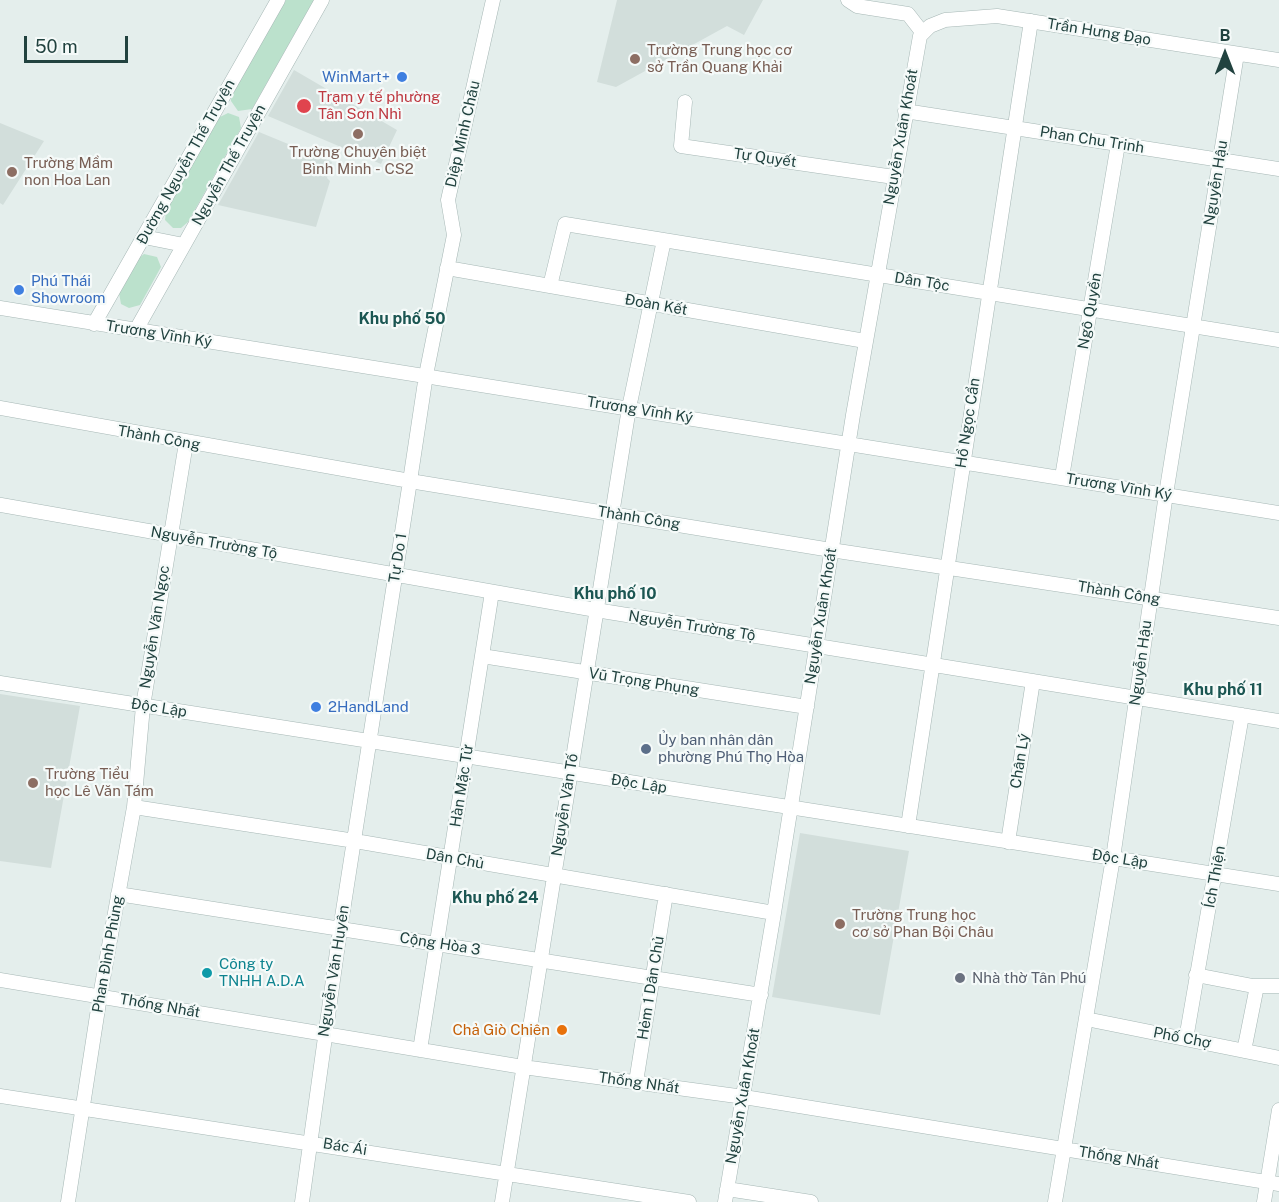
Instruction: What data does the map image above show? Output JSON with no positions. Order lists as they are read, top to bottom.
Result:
{
  "streets": {
    "street": [
      "Trần Hưng Đạo",
      "Diệp Minh Châu",
      "Nguyễn Xuân Khoát",
      "Phan Chu Trinh",
      "Tự Quyết",
      "Đường Nguyễn Thế Truyện",
      "Nguyễn Thế Truyện",
      "Nguyễn Hậu",
      "Dân Tộc",
      "Đoàn Kết",
      "Ngô Quyền",
      "Trương Vĩnh Ký",
      "Hồ Ngọc Cẩn",
      "Thành Công",
      "Nguyễn Trường Tộ",
      "Tự Do 1",
      "Nguyễn Văn Ngọc",
      "Vũ Trọng Phụng",
      "Độc Lập",
      "Chân Lý",
      "Hàn Mặc Tử",
      "Nguyễn Văn Tố",
      "Dân Chủ",
      "Ích Thiện",
      "Cộng Hòa 3",
      "Phan Đình Phùng",
      "Nguyễn Văn Huyên",
      "Hẻm 1 Dân Chủ",
      "Thống Nhất",
      "Phố Chợ",
      "Bác Ái"
    ]
  },
  "crossings": [
    ["Trần Hưng Đạo", "Nguyễn Xuân Khoát"],
    ["Trần Hưng Đạo", "Nguyễn Hậu"],
    ["Trần Hưng Đạo", "Hồ Ngọc Cẩn"],
    ["Diệp Minh Châu", "Đoàn Kết"],
    ["Diệp Minh Châu", "Trương Vĩnh Ký"],
    ["Diệp Minh Châu", "Tự Do 1"],
    ["Nguyễn Xuân Khoát", "Phan Chu Trinh"],
    ["Nguyễn Xuân Khoát", "Tự Quyết"],
    ["Nguyễn Xuân Khoát", "Dân Tộc"],
    ["Nguyễn Xuân Khoát", "Đoàn Kết"],
    ["Nguyễn Xuân Khoát", "Trương Vĩnh Ký"],
    ["Nguyễn Xuân Khoát", "Thành Công"],
    ["Nguyễn Xuân Khoát", "Nguyễn Trường Tộ"],
    ["Nguyễn Xuân Khoát", "Vũ Trọng Phụng"],
    ["Nguyễn Xuân Khoát", "Độc Lập"],
    ["Nguyễn Xuân Khoát", "Dân Chủ"],
    ["Nguyễn Xuân Khoát", "Cộng Hòa 3"],
    ["Nguyễn Xuân Khoát", "Thống Nhất"],
    ["Phan Chu Trinh", "Nguyễn Hậu"],
    ["Phan Chu Trinh", "Ngô Quyền"],
    ["Phan Chu Trinh", "Hồ Ngọc Cẩn"],
    ["Đường Nguyễn Thế Truyện", "Trương Vĩnh Ký"],
    ["Nguyễn Thế Truyện", "Trương Vĩnh Ký"],
    ["Nguyễn Hậu", "Dân Tộc"],
    ["Nguyễn Hậu", "Trương Vĩnh Ký"],
    ["Nguyễn Hậu", "Thành Công"],
    ["Nguyễn Hậu", "Nguyễn Trường Tộ"],
    ["Nguyễn Hậu", "Độc Lập"],
    ["Nguyễn Hậu", "Thống Nhất"],
    ["Nguyễn Hậu", "Phố Chợ"],
    ["Dân Tộc", "Đoàn Kết"],
    ["Dân Tộc", "Ngô Quyền"],
    ["Dân Tộc", "Hồ Ngọc Cẩn"],
    ["Dân Tộc", "Nguyễn Văn Tố"],
    ["Đoàn Kết", "Nguyễn Văn Tố"],
    ["Ngô Quyền", "Trương Vĩnh Ký"],
    ["Trương Vĩnh Ký", "Hồ Ngọc Cẩn"],
    ["Trương Vĩnh Ký", "Tự Do 1"],
    ["Trương Vĩnh Ký", "Nguyễn Văn Tố"],
    ["Hồ Ngọc Cẩn", "Thành Công"],
    ["Hồ Ngọc Cẩn", "Nguyễn Trường Tộ"],
    ["Hồ Ngọc Cẩn", "Độc Lập"],
    ["Thành Công", "Tự Do 1"],
    ["Thành Công", "Nguyễn Văn Ngọc"],
    ["Thành Công", "Nguyễn Văn Tố"],
    ["Nguyễn Trường Tộ", "Tự Do 1"],
    ["Nguyễn Trường Tộ", "Nguyễn Văn Ngọc"],
    ["Nguyễn Trường Tộ", "Chân Lý"],
    ["Nguyễn Trường Tộ", "Hàn Mặc Tử"],
    ["Nguyễn Trường Tộ", "Nguyễn Văn Tố"],
    ["Nguyễn Trường Tộ", "Ích Thiện"],
    ["Tự Do 1", "Độc Lập"],
    ["Tự Do 1", "Nguyễn Văn Huyên"],
    ["Nguyễn Văn Ngọc", "Độc Lập"],
    ["Nguyễn Văn Ngọc", "Phan Đình Phùng"],
    ["Vũ Trọng Phụng", "Hàn Mặc Tử"],
    ["Vũ Trọng Phụng", "Nguyễn Văn Tố"],
    ["Độc Lập", "Chân Lý"],
    ["Độc Lập", "Hàn Mặc Tử"],
    ["Độc Lập", "Nguyễn Văn Tố"],
    ["Độc Lập", "Ích Thiện"],
    ["Độc Lập", "Phan Đình Phùng"],
    ["Độc Lập", "Nguyễn Văn Huyên"],
    ["Hàn Mặc Tử", "Dân Chủ"],
    ["Hàn Mặc Tử", "Cộng Hòa 3"],
    ["Hàn Mặc Tử", "Thống Nhất"],
    ["Nguyễn Văn Tố", "Dân Chủ"],
    ["Nguyễn Văn Tố", "Cộng Hòa 3"],
    ["Nguyễn Văn Tố", "Thống Nhất"],
    ["Nguyễn Văn Tố", "Bác Ái"],
    ["Dân Chủ", "Phan Đình Phùng"],
    ["Dân Chủ", "Nguyễn Văn Huyên"],
    ["Dân Chủ", "Hẻm 1 Dân Chủ"],
    ["Ích Thiện", "Phố Chợ"],
    ["Cộng Hòa 3", "Phan Đình Phùng"],
    ["Cộng Hòa 3", "Nguyễn Văn Huyên"],
    ["Cộng Hòa 3", "Hẻm 1 Dân Chủ"],
    ["Phan Đình Phùng", "Thống Nhất"],
    ["Phan Đình Phùng", "Bác Ái"],
    ["Nguyễn Văn Huyên", "Thống Nhất"],
    ["Nguyễn Văn Huyên", "Bác Ái"],
    ["Hẻm 1 Dân Chủ", "Thống Nhất"]
  ],
  "districts": [
    "Khu phố 50",
    "Khu phố 10",
    "Khu phố 11",
    "Khu phố 24"
  ],
  "places": [
    "Trường Trung học cơ sở Trần Quang Khải",
    "WinMart+",
    "Trạm y tế phường Tân Sơn Nhì",
    "Trường Chuyên biệt Bình Minh - CS2",
    "Trường Mầm non Hoa Lan",
    "Phú Thái Showroom",
    "2HandLand",
    "Ủy ban nhân dân phường Phú Thọ Hòa",
    "Trường Tiểu học Lê Văn Tám",
    "Trường Trung học cơ sở Phan Bội Châu",
    "Công ty TNHH A.D.A",
    "Nhà thờ Tân Phú",
    "Chả Giò Chiên"
  ],
  "scale_bar": "50 m",
  "north": "top"
}
